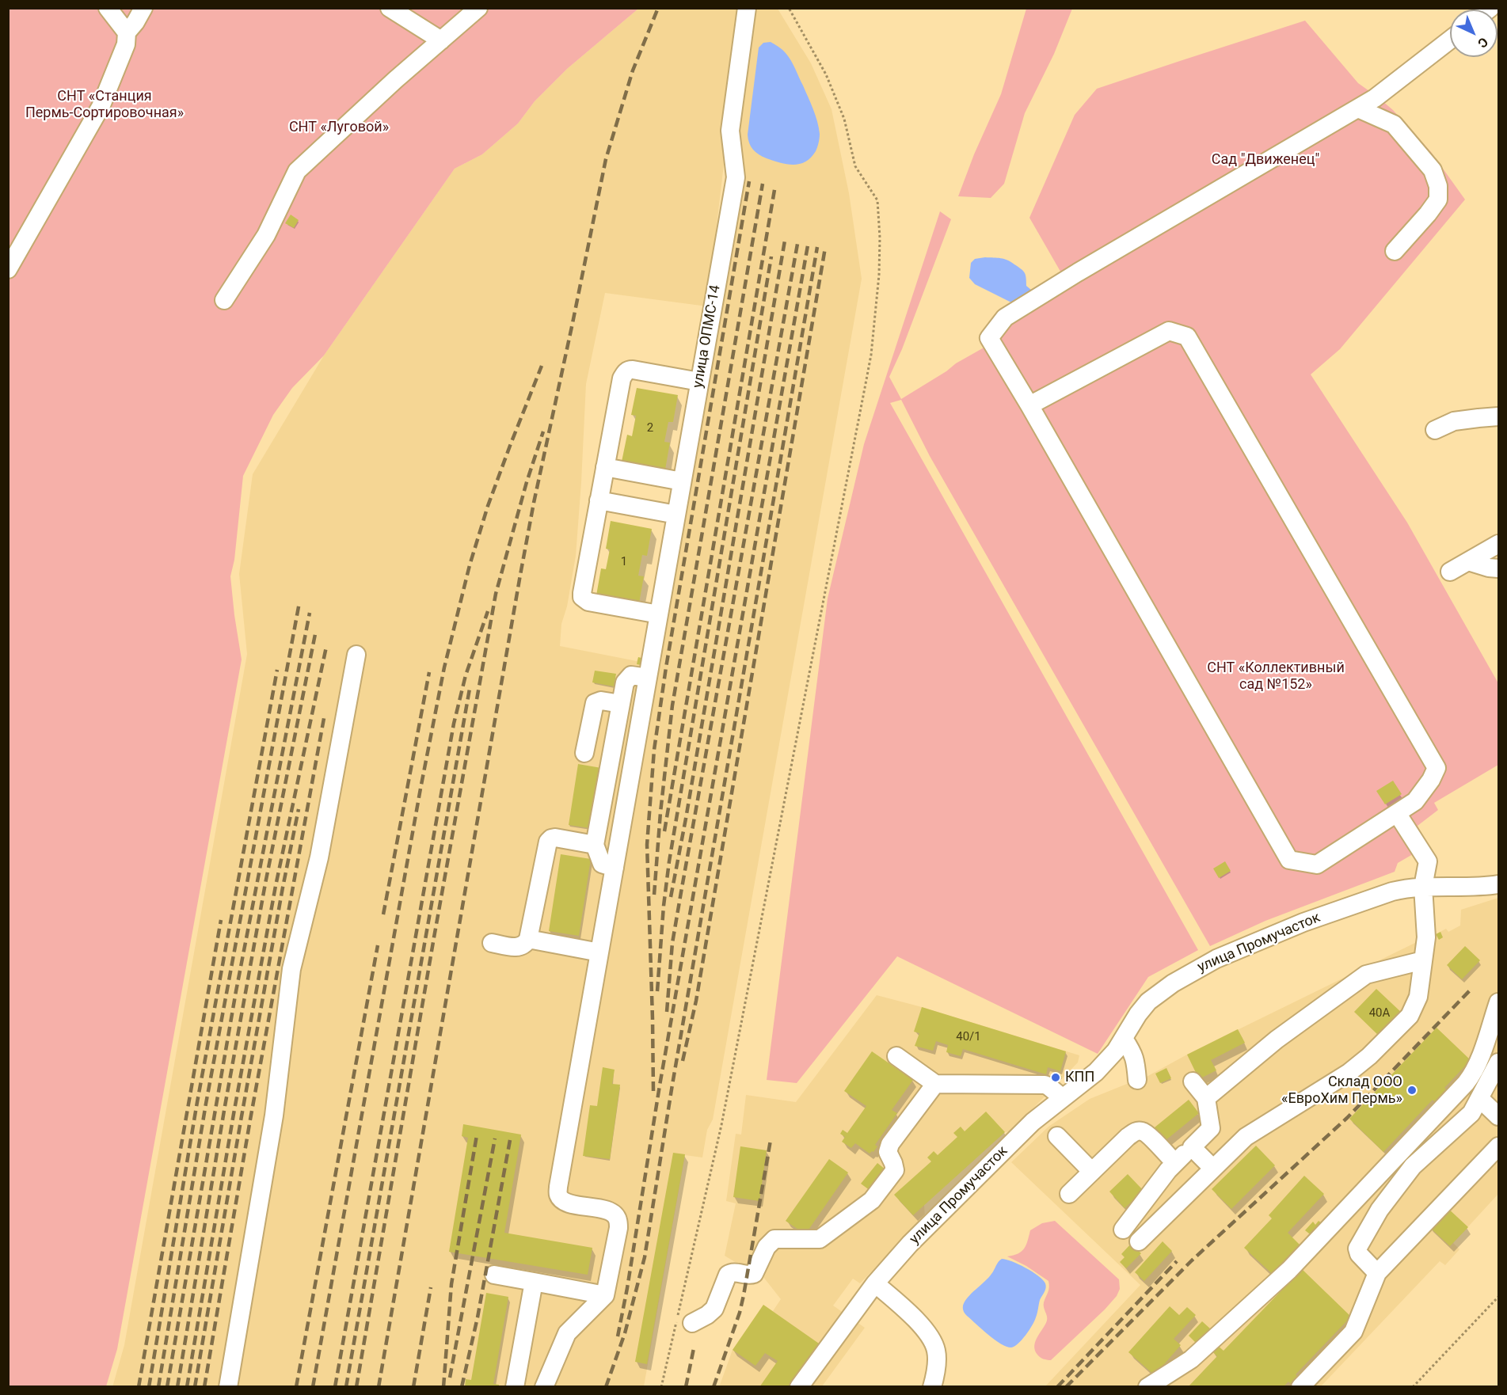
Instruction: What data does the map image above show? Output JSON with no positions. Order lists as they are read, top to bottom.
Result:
{
  "streets": {
    "street": ["улица ОПМС-14", "улица Промучасток"]
  },
  "parks": [
    "СНТ «Станция Пермь-Сортировочная»",
    "СНТ «Луговой»",
    "Сад \"Движенец\"",
    "СНТ «Коллективный сад №152»"
  ],
  "places": ["КПП", "Склад ООО «ЕвроХим Пермь»"],
  "house_numbers": [
    "2",
    "1",
    "40А",
    "40/1"
  ],
  "north": "bottom right"
}
